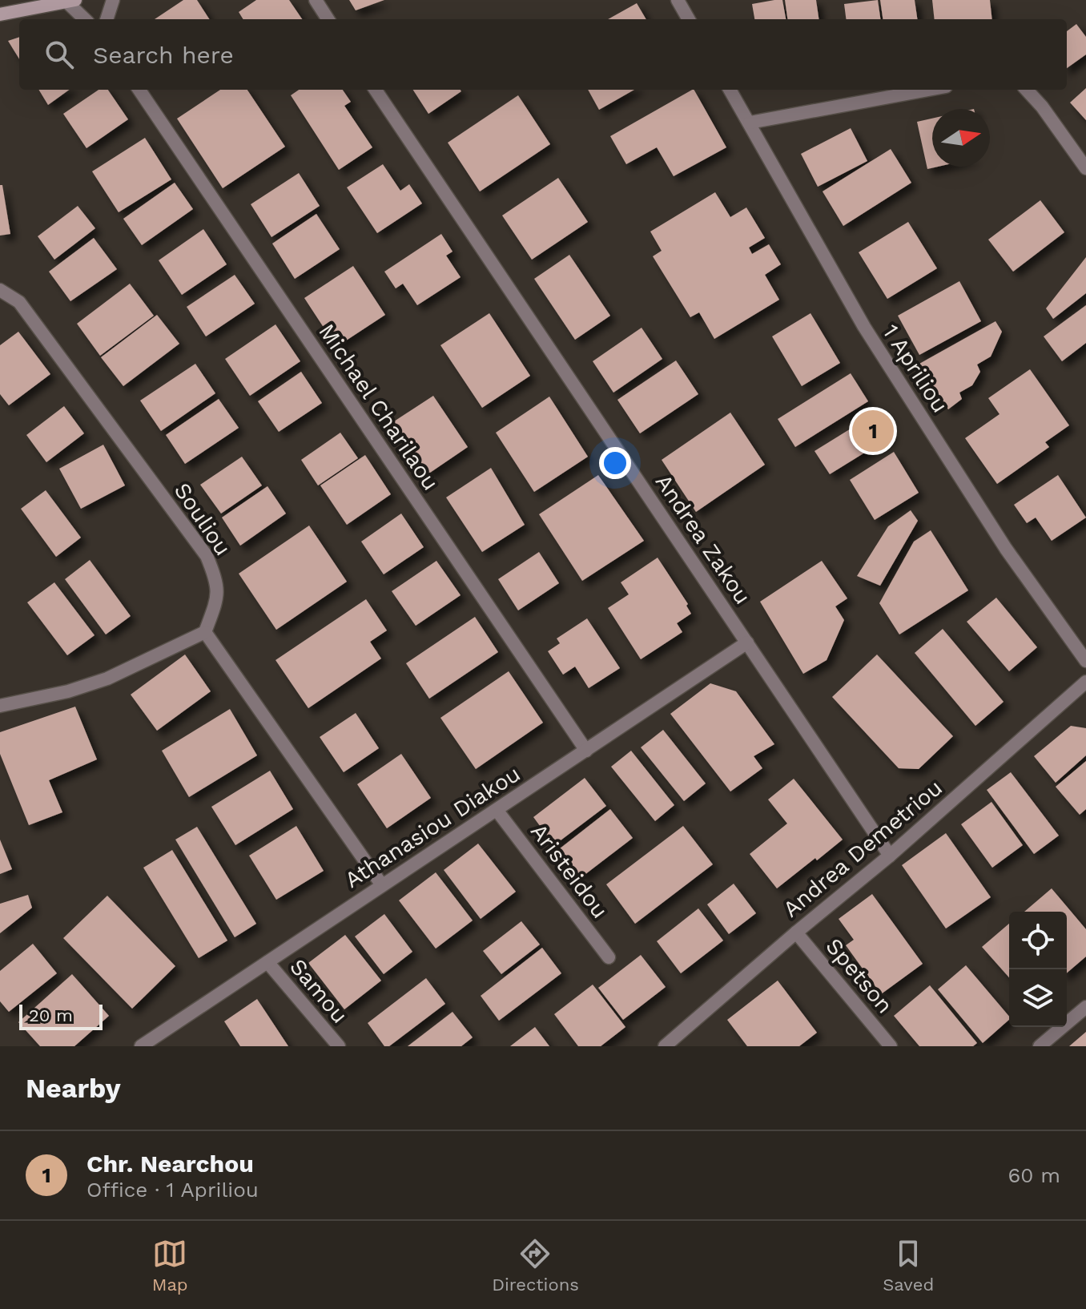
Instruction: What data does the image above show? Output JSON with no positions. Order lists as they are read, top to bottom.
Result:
{
  "streets": {
    "street": [
      "1 Apriliou",
      "Michael Charilaou",
      "Souliou",
      "Andrea Zakou",
      "Athanasiou Diakou",
      "Andrea Demetriou",
      "Aristeidou",
      "Spetson",
      "Samou"
    ]
  },
  "crossings": [
    ["Michael Charilaou", "Athanasiou Diakou"],
    ["Andrea Zakou", "Athanasiou Diakou"],
    ["Andrea Zakou", "Andrea Demetriou"],
    ["Athanasiou Diakou", "Aristeidou"],
    ["Athanasiou Diakou", "Samou"],
    ["Andrea Demetriou", "Spetson"]
  ],
  "scale_bar": "20 m",
  "north": "right",
  "page": {
    "search": "Search here",
    "pins": "1",
    "scale": "20 m",
    "heading": "Nearby",
    "list": [
      {
        "mark": "1",
        "name": "Chr. Nearchou",
        "note": "Office · 1 Apriliou",
        "value": "60 m"
      }
    ],
    "nav": ["Map", "Directions", "Saved"]
  }
}
